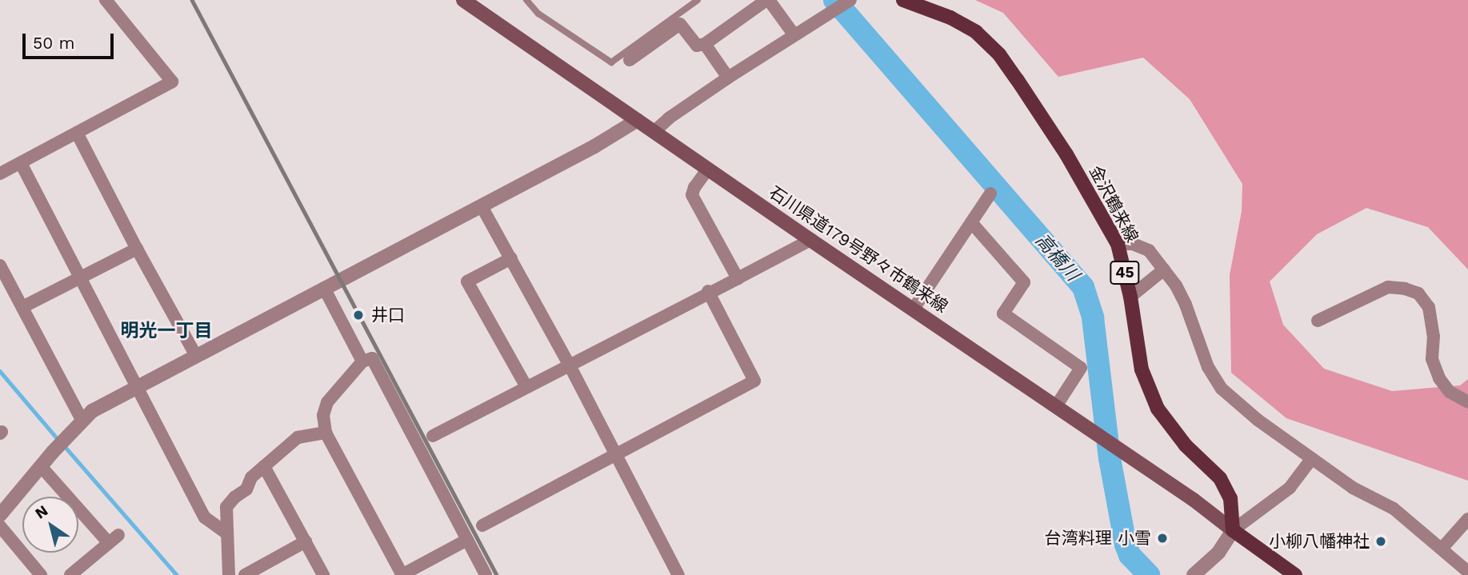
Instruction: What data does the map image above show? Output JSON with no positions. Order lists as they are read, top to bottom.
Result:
{
  "streets": {
    "main road": ["金沢鶴来線", "石川県道179号野々市鶴来線", "45"]
  },
  "crossings": [
    ["金沢鶴来線", "石川県道179号野々市鶴来線"]
  ],
  "districts": ["明光一丁目"],
  "water": ["高橋川"],
  "places": ["井口", "台湾料理 小雪", "小柳八幡神社"],
  "scale_bar": "50 m",
  "north": "top left"
}
